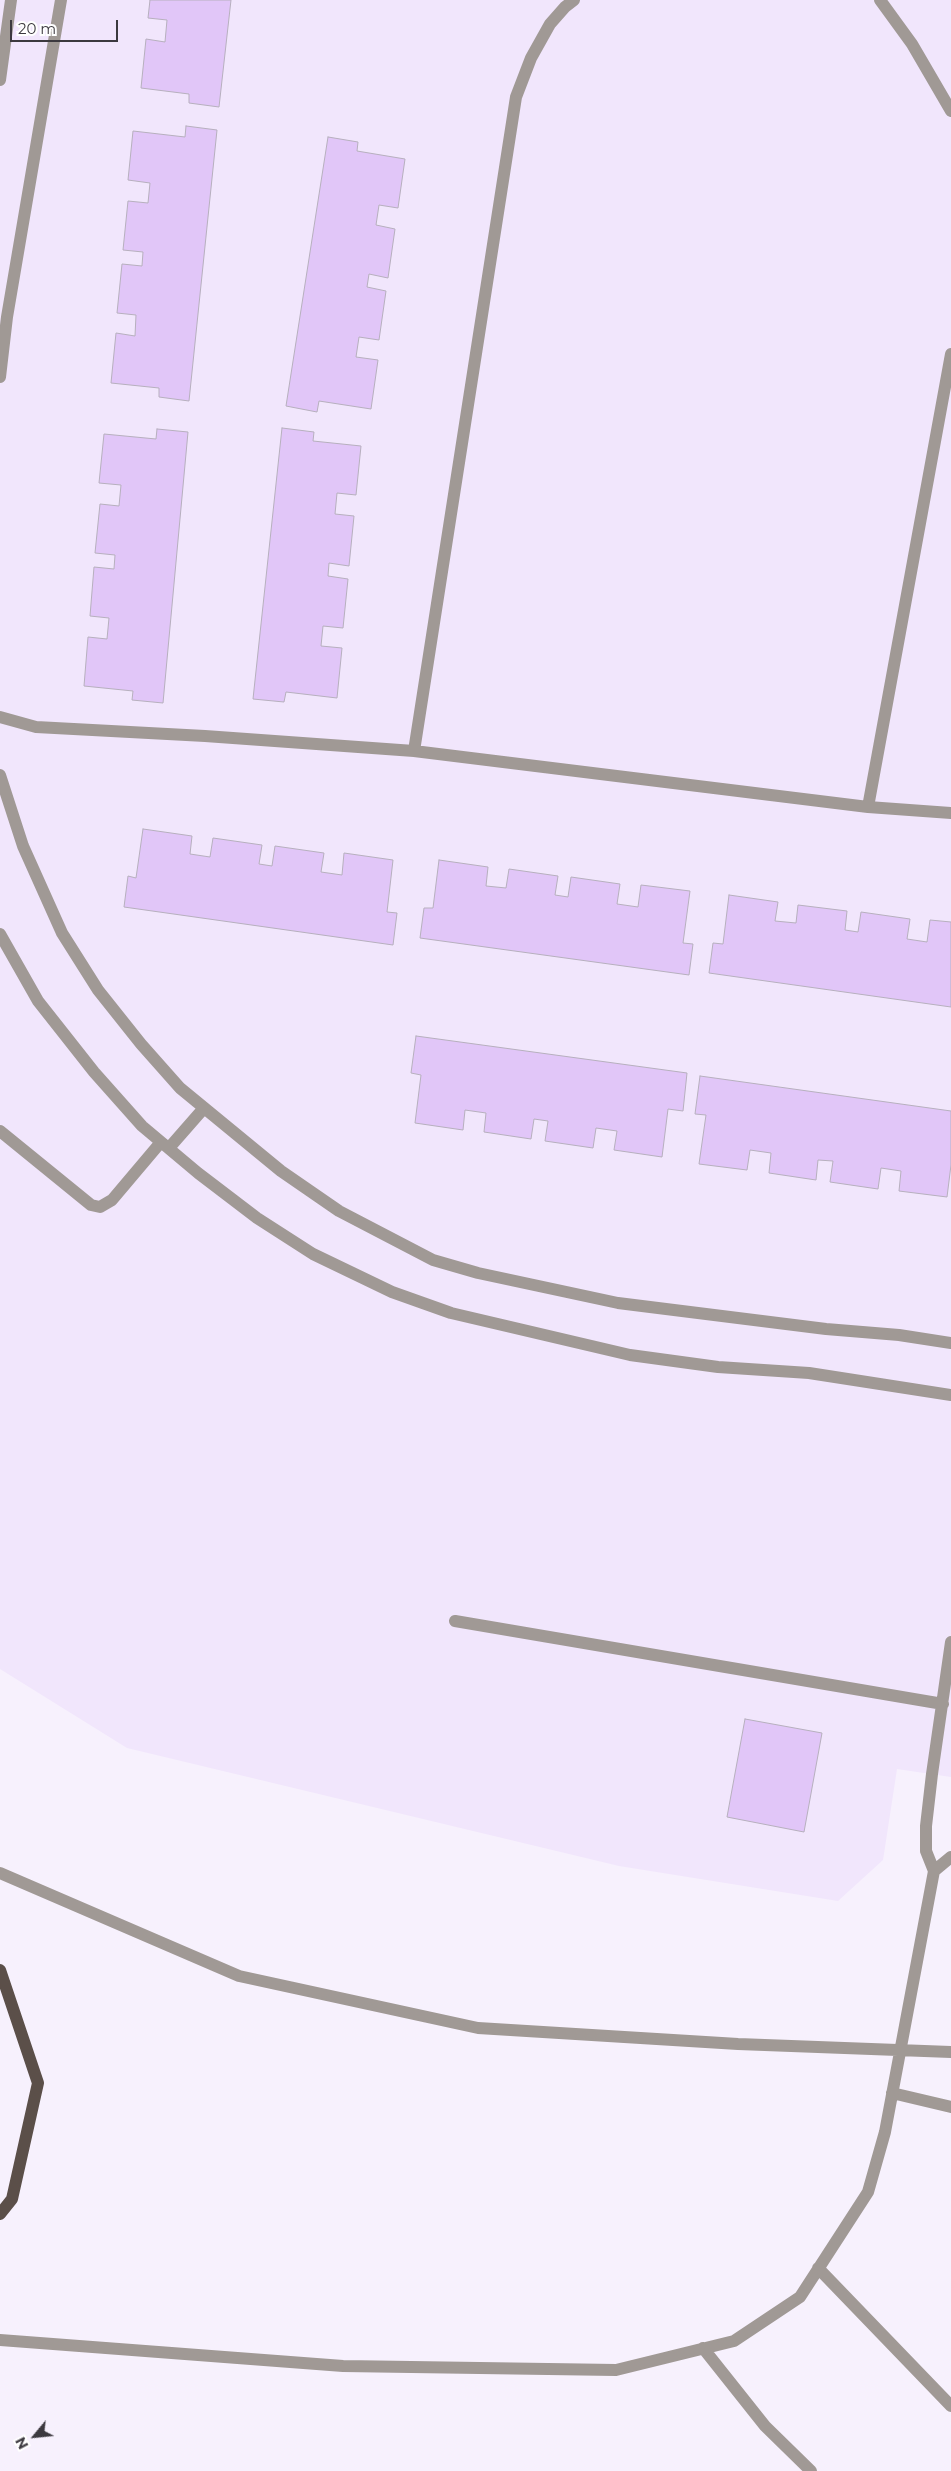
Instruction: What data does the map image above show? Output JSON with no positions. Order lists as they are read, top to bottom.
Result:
{
  "scale_bar": "20 m",
  "north": "bottom left"
}
